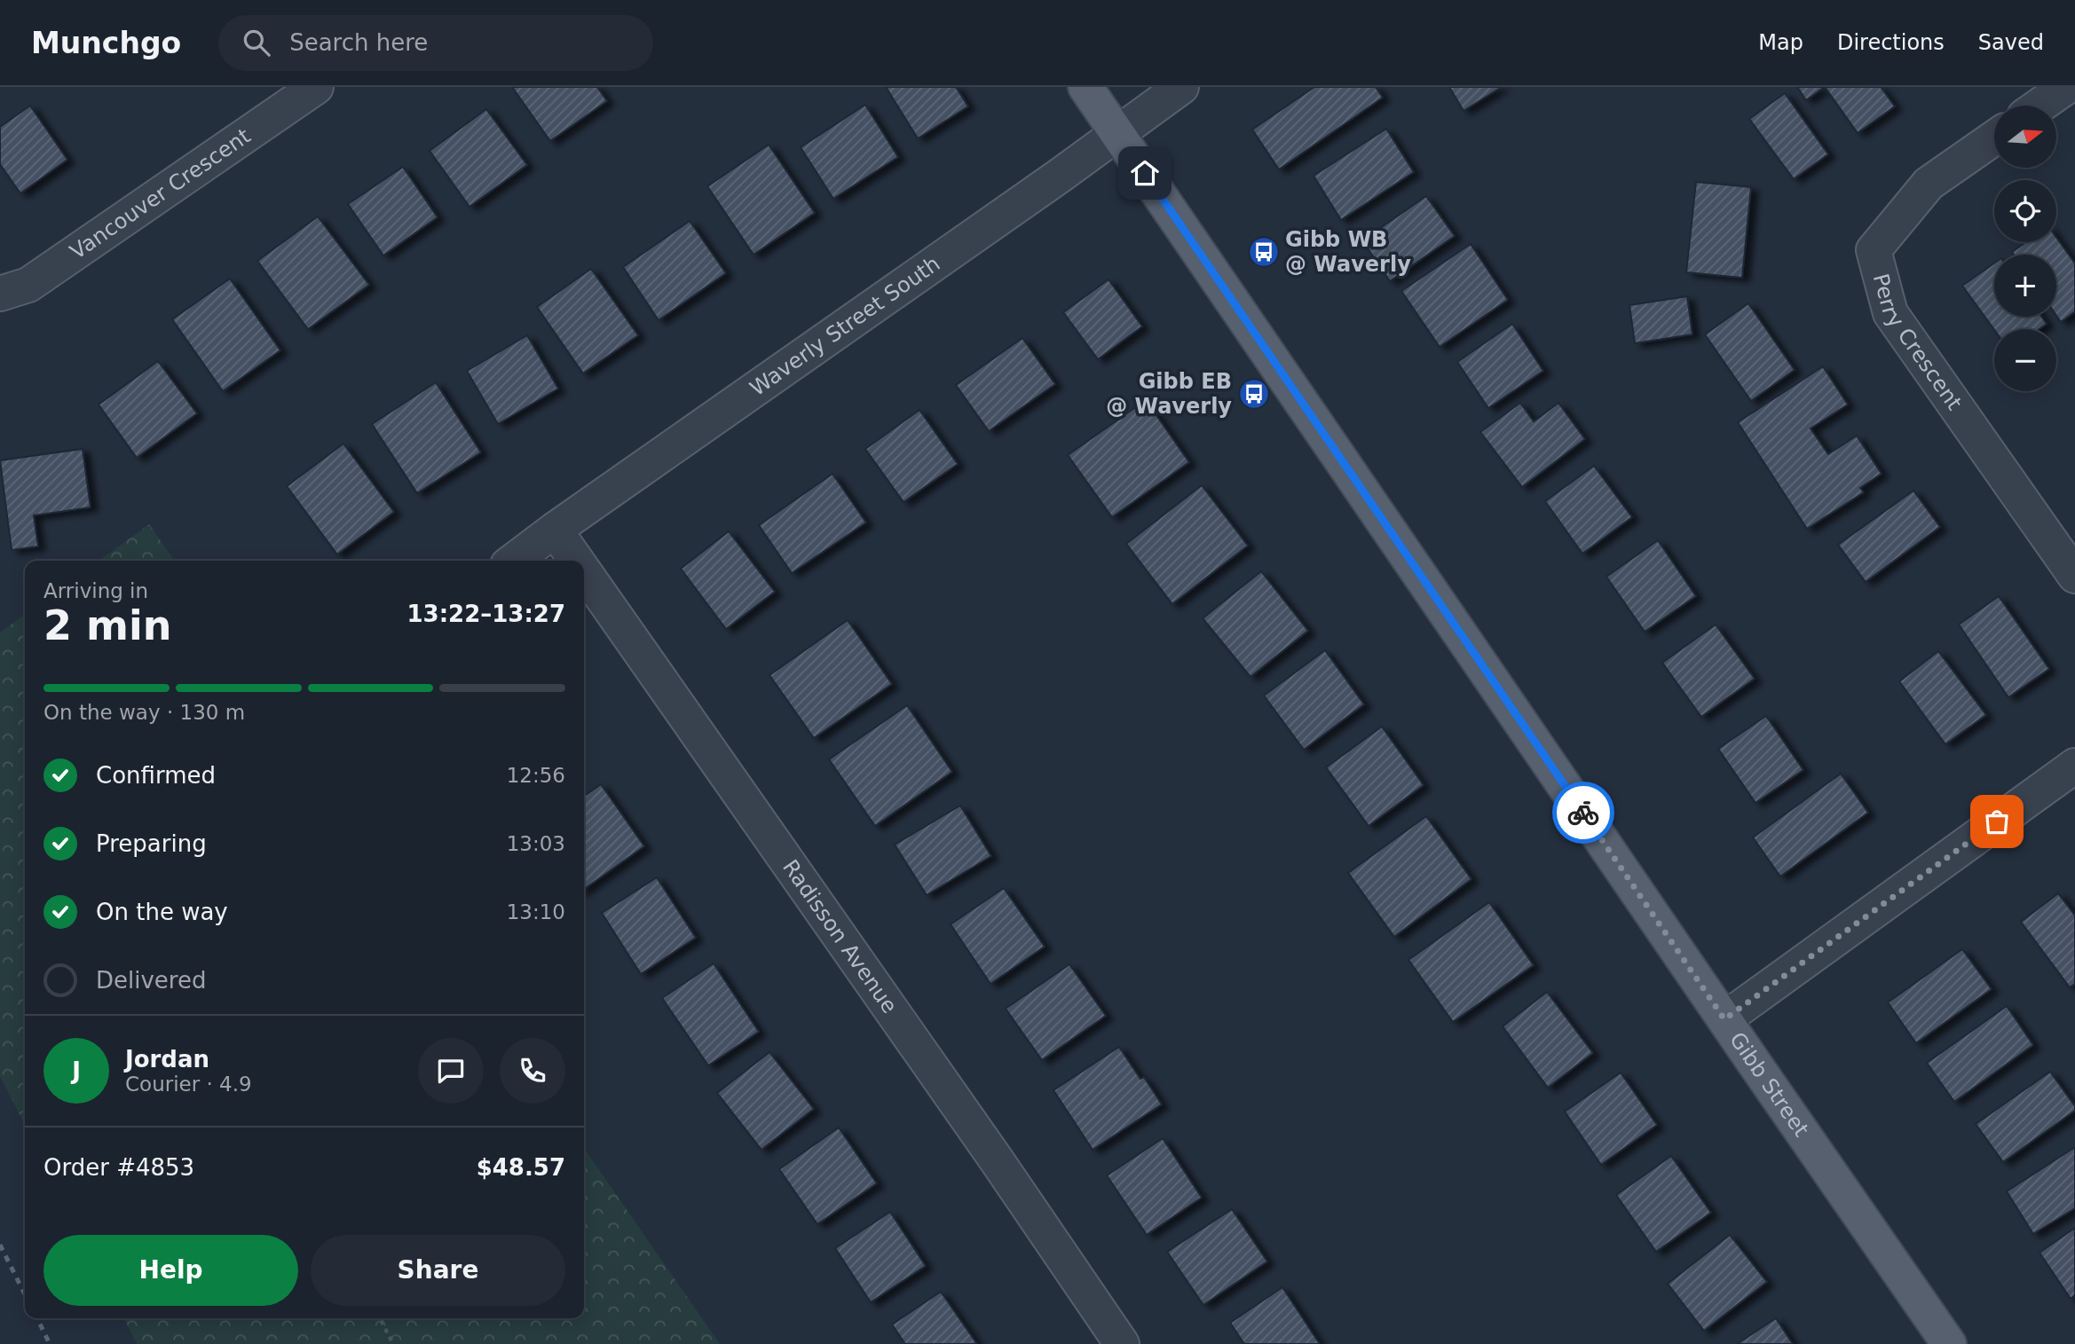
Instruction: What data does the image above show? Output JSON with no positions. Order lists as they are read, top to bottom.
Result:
{
  "streets": {
    "main road": ["Gibb Street"],
    "street": [
      "Vancouver Crescent",
      "Waverly Street South",
      "Perry Crescent",
      "Radisson Avenue"
    ]
  },
  "crossings": [
    ["Waverly Street South", "Radisson Avenue"],
    ["Waverly Street South", "Gibb Street"]
  ],
  "places": {
    "bus stop": ["Gibb WB @ Waverly", "Gibb EB @ Waverly"]
  },
  "north": "right",
  "page": {
    "header": "Munchgo",
    "search": "Search here",
    "nav": ["Map", "Directions", "Saved"],
    "map_buttons": ["+", "−"],
    "heading": ["2 min", "Arriving in", "13:22–13:27"],
    "panel": [
      "Jordan",
      "Courier · 4.9",
      "Order #4853",
      "$48.57"
    ],
    "bar": "On the way · 130 m",
    "list": [
      ["Confirmed", "12:56"],
      ["Preparing", "13:03"],
      ["On the way", "13:10"],
      "Delivered"
    ],
    "round": "J",
    "buttons": ["Help", "Share"]
  }
}
